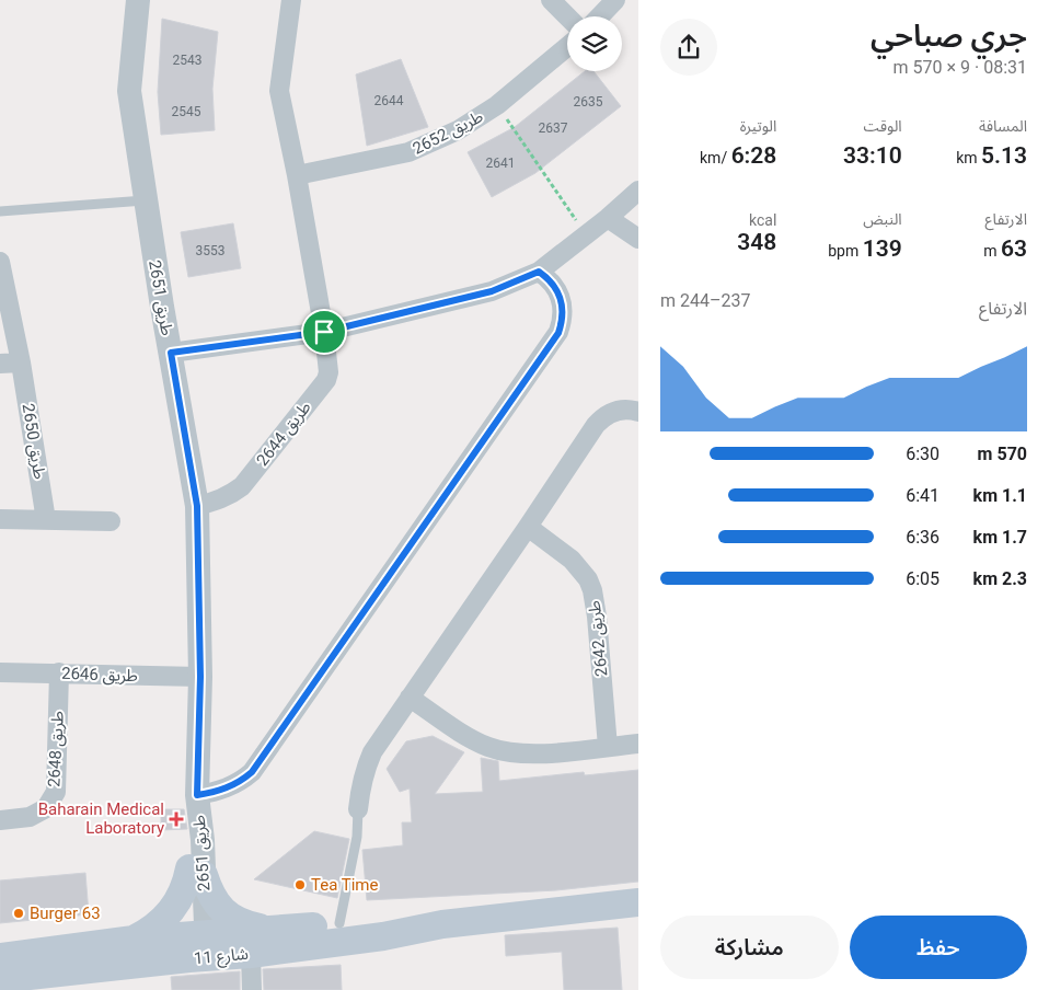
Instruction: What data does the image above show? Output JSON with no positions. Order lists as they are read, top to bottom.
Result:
{
  "streets": {
    "main road": ["شارع 11"],
    "street": [
      "طريق 2652",
      "طريق 2651",
      "طريق 2644",
      "طريق 2650",
      "طريق 2642",
      "طريق 2646",
      "طريق 2648"
    ]
  },
  "crossings": [
    ["طريق 2651", "طريق 2644"],
    ["طريق 2651", "طريق 2646"],
    ["طريق 2651", "شارع 11"],
    ["طريق 2646", "طريق 2648"]
  ],
  "places": {
    "health": ["Baharain Medical Laboratory"],
    "other": ["Tea Time", "Burger 63"]
  },
  "house_numbers": [
    "2543",
    "2644",
    "2635",
    "2545",
    "2637",
    "2641",
    "3553"
  ],
  "page": {
    "heading": ["جري صباحي", "08:31 · 9 × 570 m"],
    "stats": [
      ["المسافة", "5.13 km"],
      ["الوقت", "33:10"],
      ["الوتيرة", "6:28 /km"],
      ["الارتفاع", "63 m"],
      ["النبض", "139 bpm"],
      ["kcal", "348"]
    ],
    "chart": ["الارتفاع", "237–244 m"],
    "list": [
      {
        "name": "570 m",
        "note": "6:30"
      },
      {
        "name": "1.1 km",
        "note": "6:41"
      },
      {
        "name": "1.7 km",
        "note": "6:36"
      },
      {
        "name": "2.3 km",
        "note": "6:05"
      }
    ],
    "buttons": ["حفظ", "مشاركة"]
  }
}
